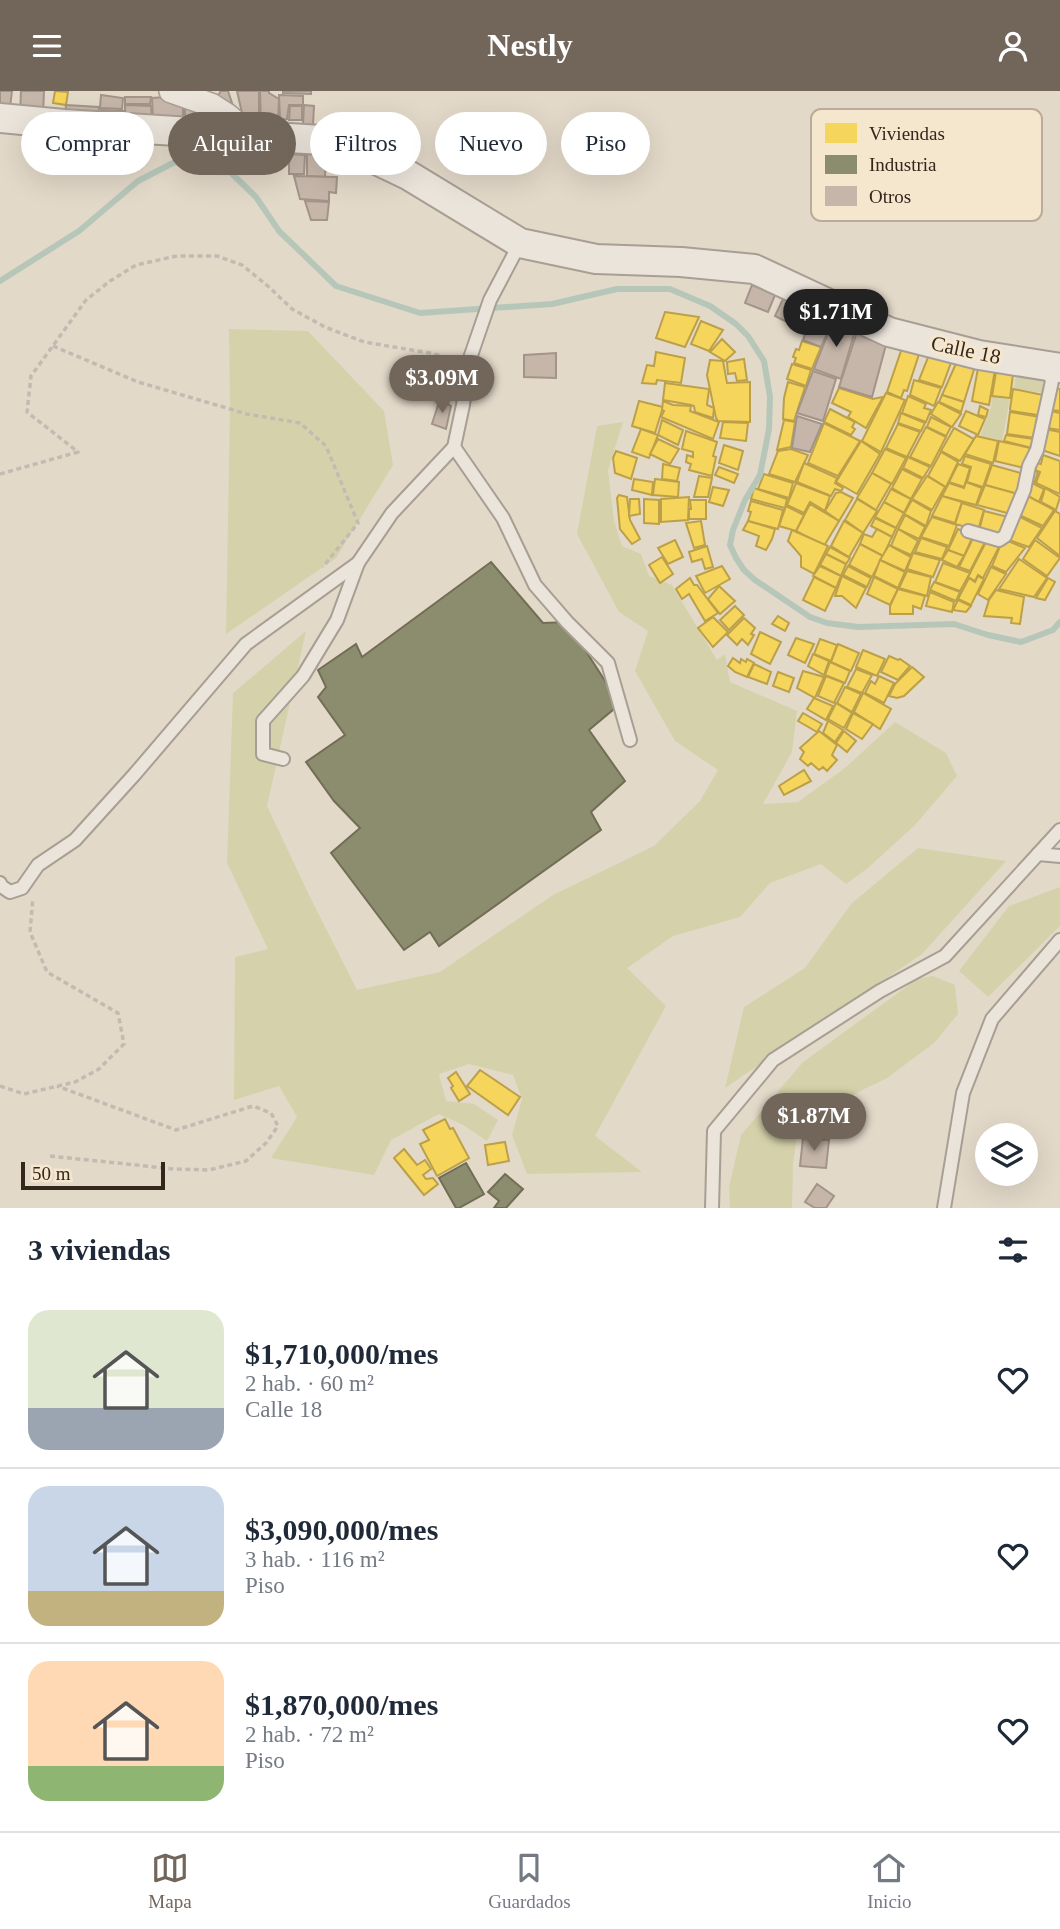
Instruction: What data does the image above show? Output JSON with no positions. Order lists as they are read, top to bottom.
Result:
{
  "streets": {
    "street": ["Calle 18"]
  },
  "legend": ["Viviendas", "Industria", "Otros"],
  "scale_bar": "50 m",
  "page": {
    "header": "Nestly",
    "chip": [
      "Comprar",
      "Alquilar",
      "Filtros",
      "Nuevo",
      "Piso"
    ],
    "price": ["$1.71M", "$3.09M", "$1.87M"],
    "scale": "50 m",
    "heading": "3 viviendas",
    "list": [
      {
        "name": "$1,710,000/mes",
        "note": "2 hab. · 60 m² · Calle 18"
      },
      {
        "name": "$3,090,000/mes",
        "note": "3 hab. · 116 m² · Piso"
      },
      {
        "name": "$1,870,000/mes",
        "note": "2 hab. · 72 m² · Piso"
      }
    ],
    "tabs": ["Mapa", "Guardados", "Inicio"]
  }
}
